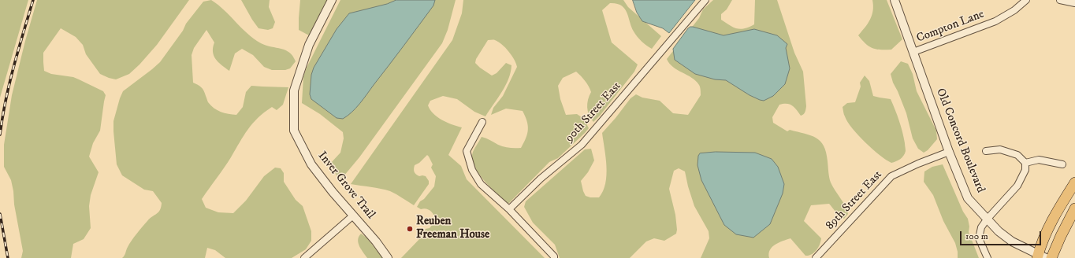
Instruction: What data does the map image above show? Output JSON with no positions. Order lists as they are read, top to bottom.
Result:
{
  "streets": {
    "street": [
      "Compton Lane",
      "90th Street East",
      "Old Concord Boulevard",
      "Inver Grove Trail",
      "89th Street East"
    ]
  },
  "crossings": [
    ["Compton Lane", "Old Concord Boulevard"],
    ["Old Concord Boulevard", "89th Street East"]
  ],
  "places": ["Reuben Freeman House"],
  "scale_bar": "100 m"
}
